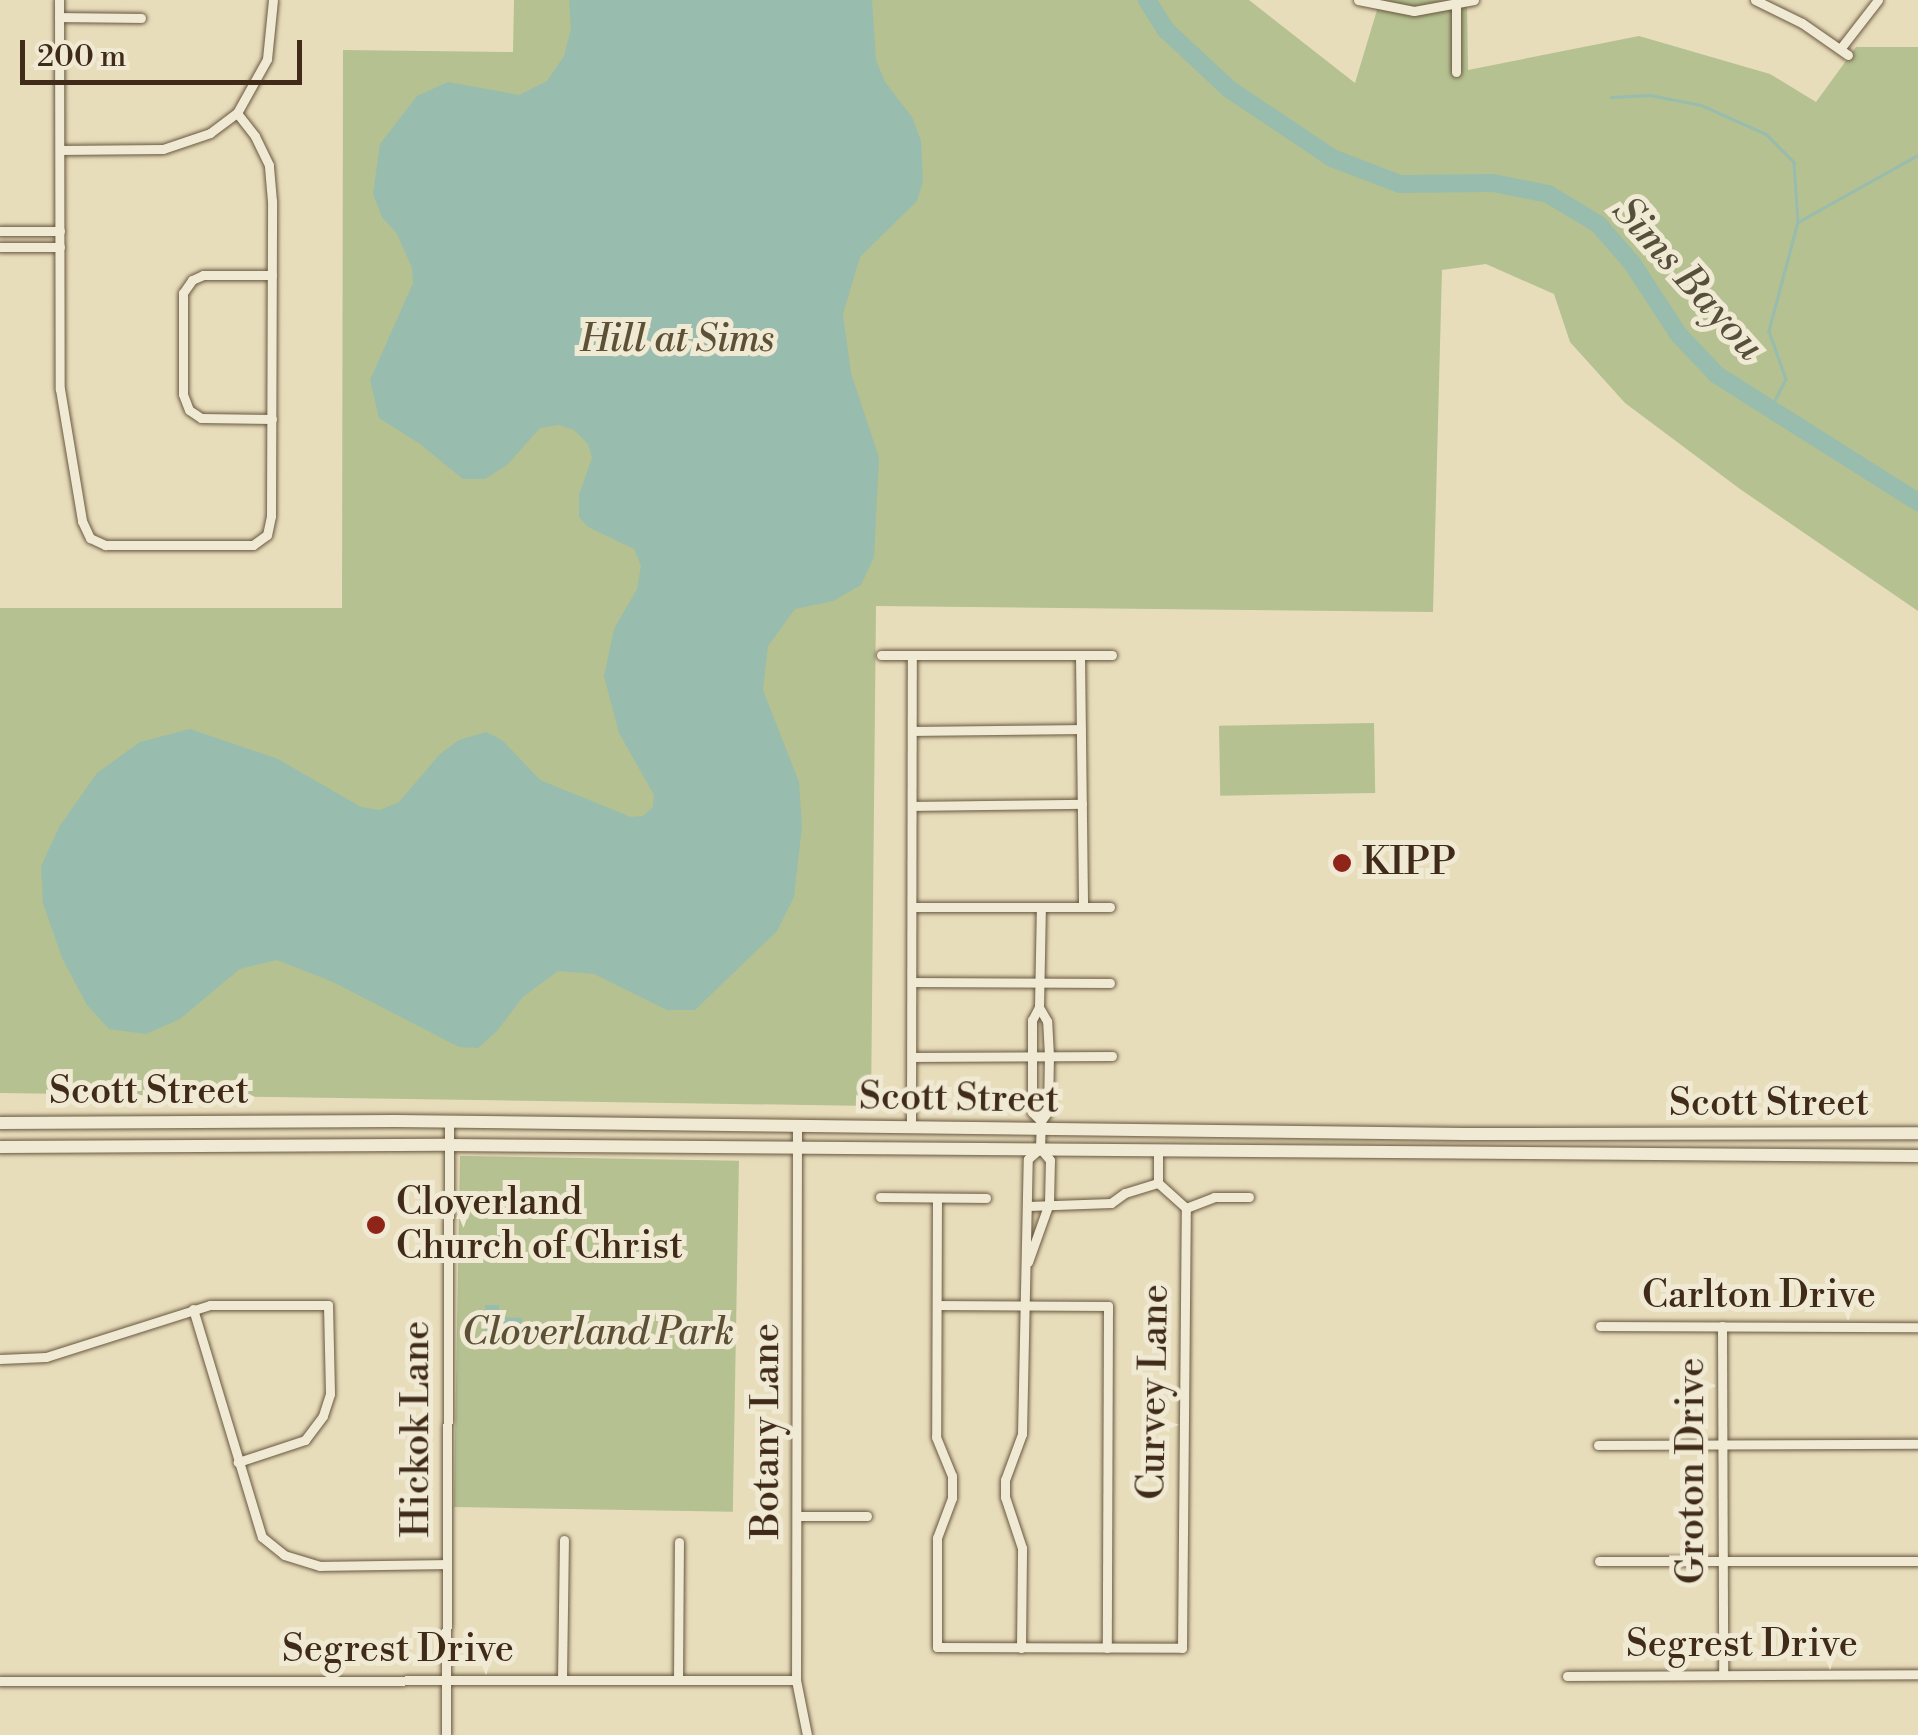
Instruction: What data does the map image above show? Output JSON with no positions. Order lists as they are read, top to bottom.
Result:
{
  "streets": {
    "main road": ["Scott Street"],
    "street": [
      "Carlton Drive",
      "Curvey Lane",
      "Hickok Lane",
      "Botany Lane",
      "Groton Drive",
      "Segrest Drive"
    ]
  },
  "crossings": [
    ["Scott Street", "Hickok Lane"],
    ["Scott Street", "Botany Lane"],
    ["Carlton Drive", "Groton Drive"],
    ["Hickok Lane", "Segrest Drive"],
    ["Botany Lane", "Segrest Drive"],
    ["Groton Drive", "Segrest Drive"]
  ],
  "water": ["Sims Bayou"],
  "parks": ["Hill at Sims", "Cloverland Park"],
  "places": ["KIPP", "Cloverland Church of Christ"],
  "scale_bar": "200 m"
}
